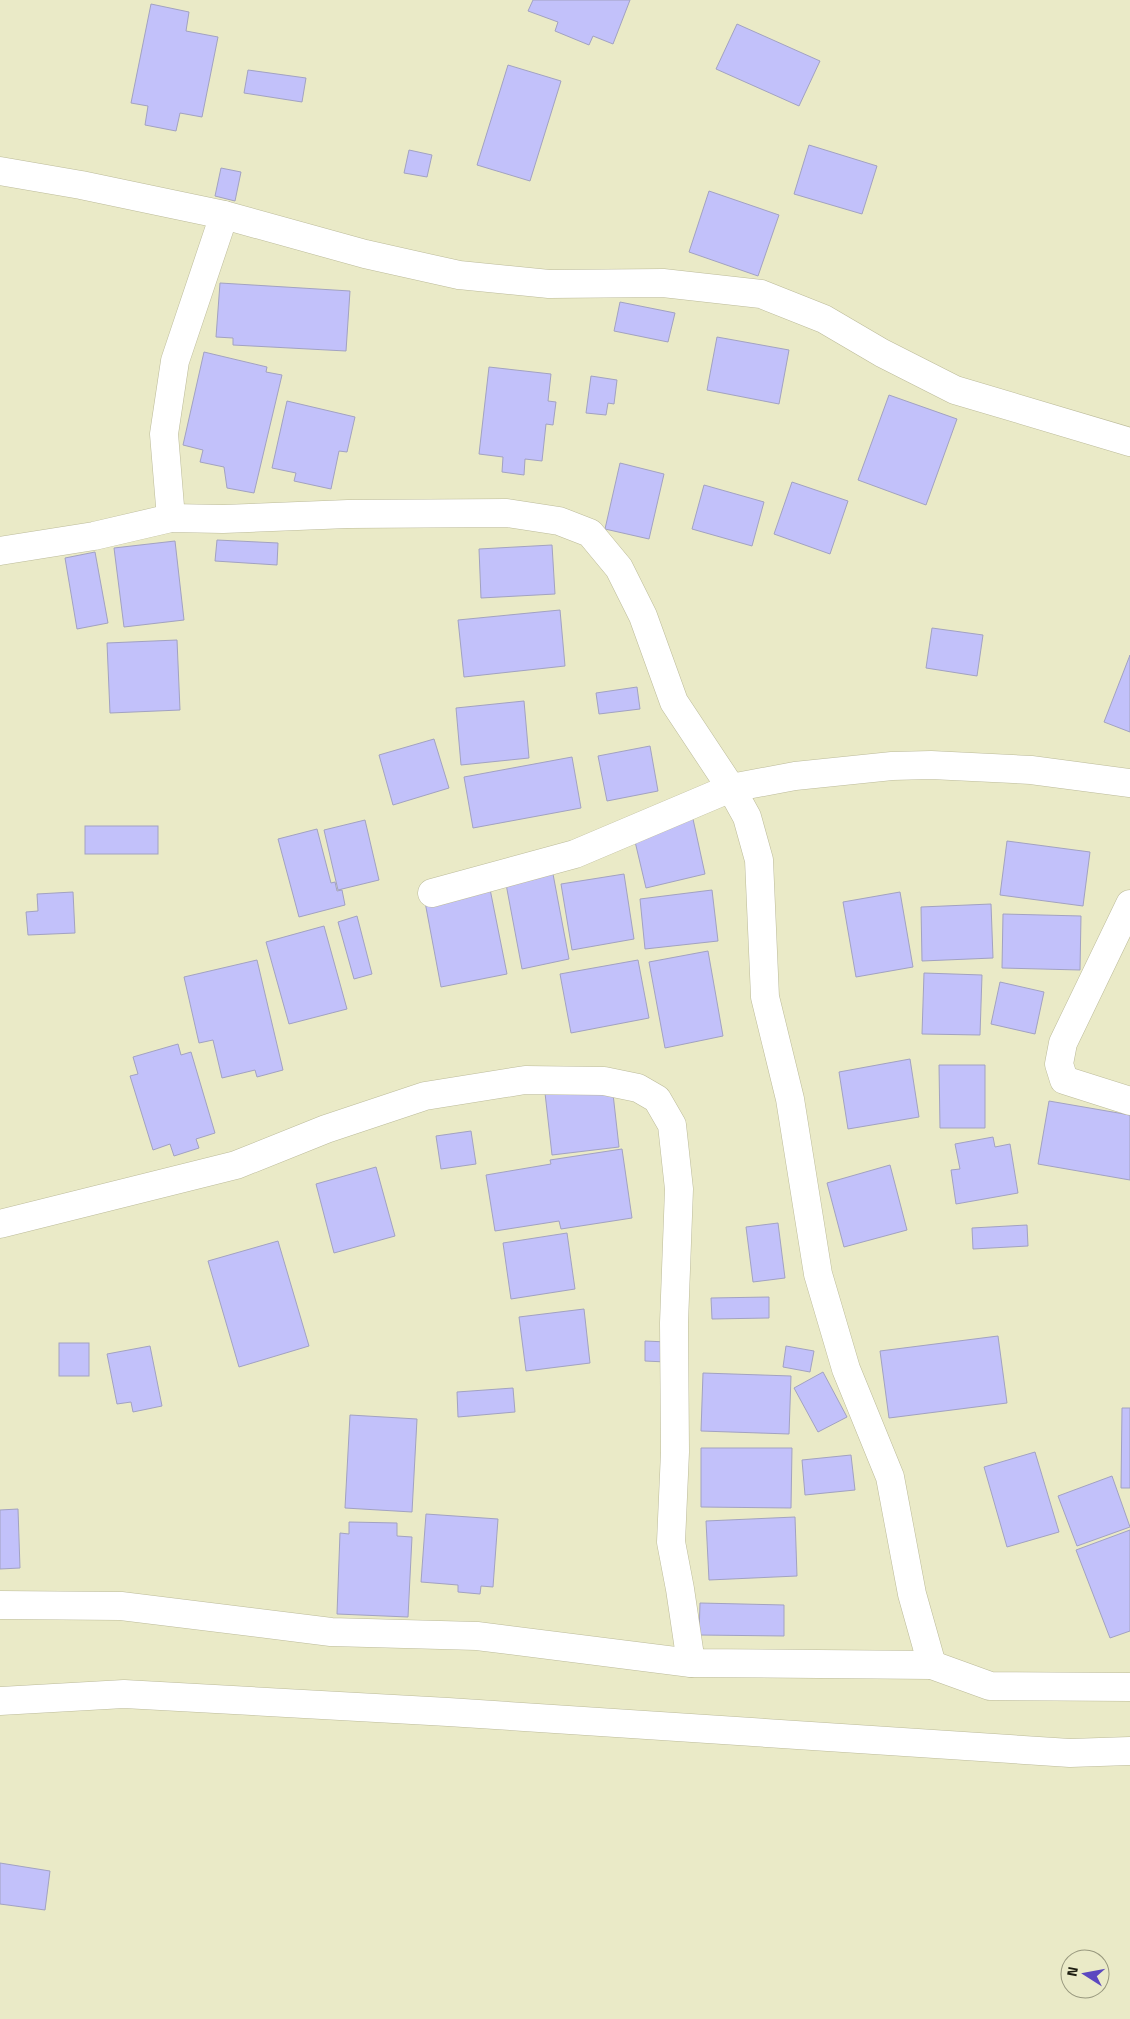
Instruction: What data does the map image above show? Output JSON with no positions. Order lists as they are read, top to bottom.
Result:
{
  "north": "left"
}
